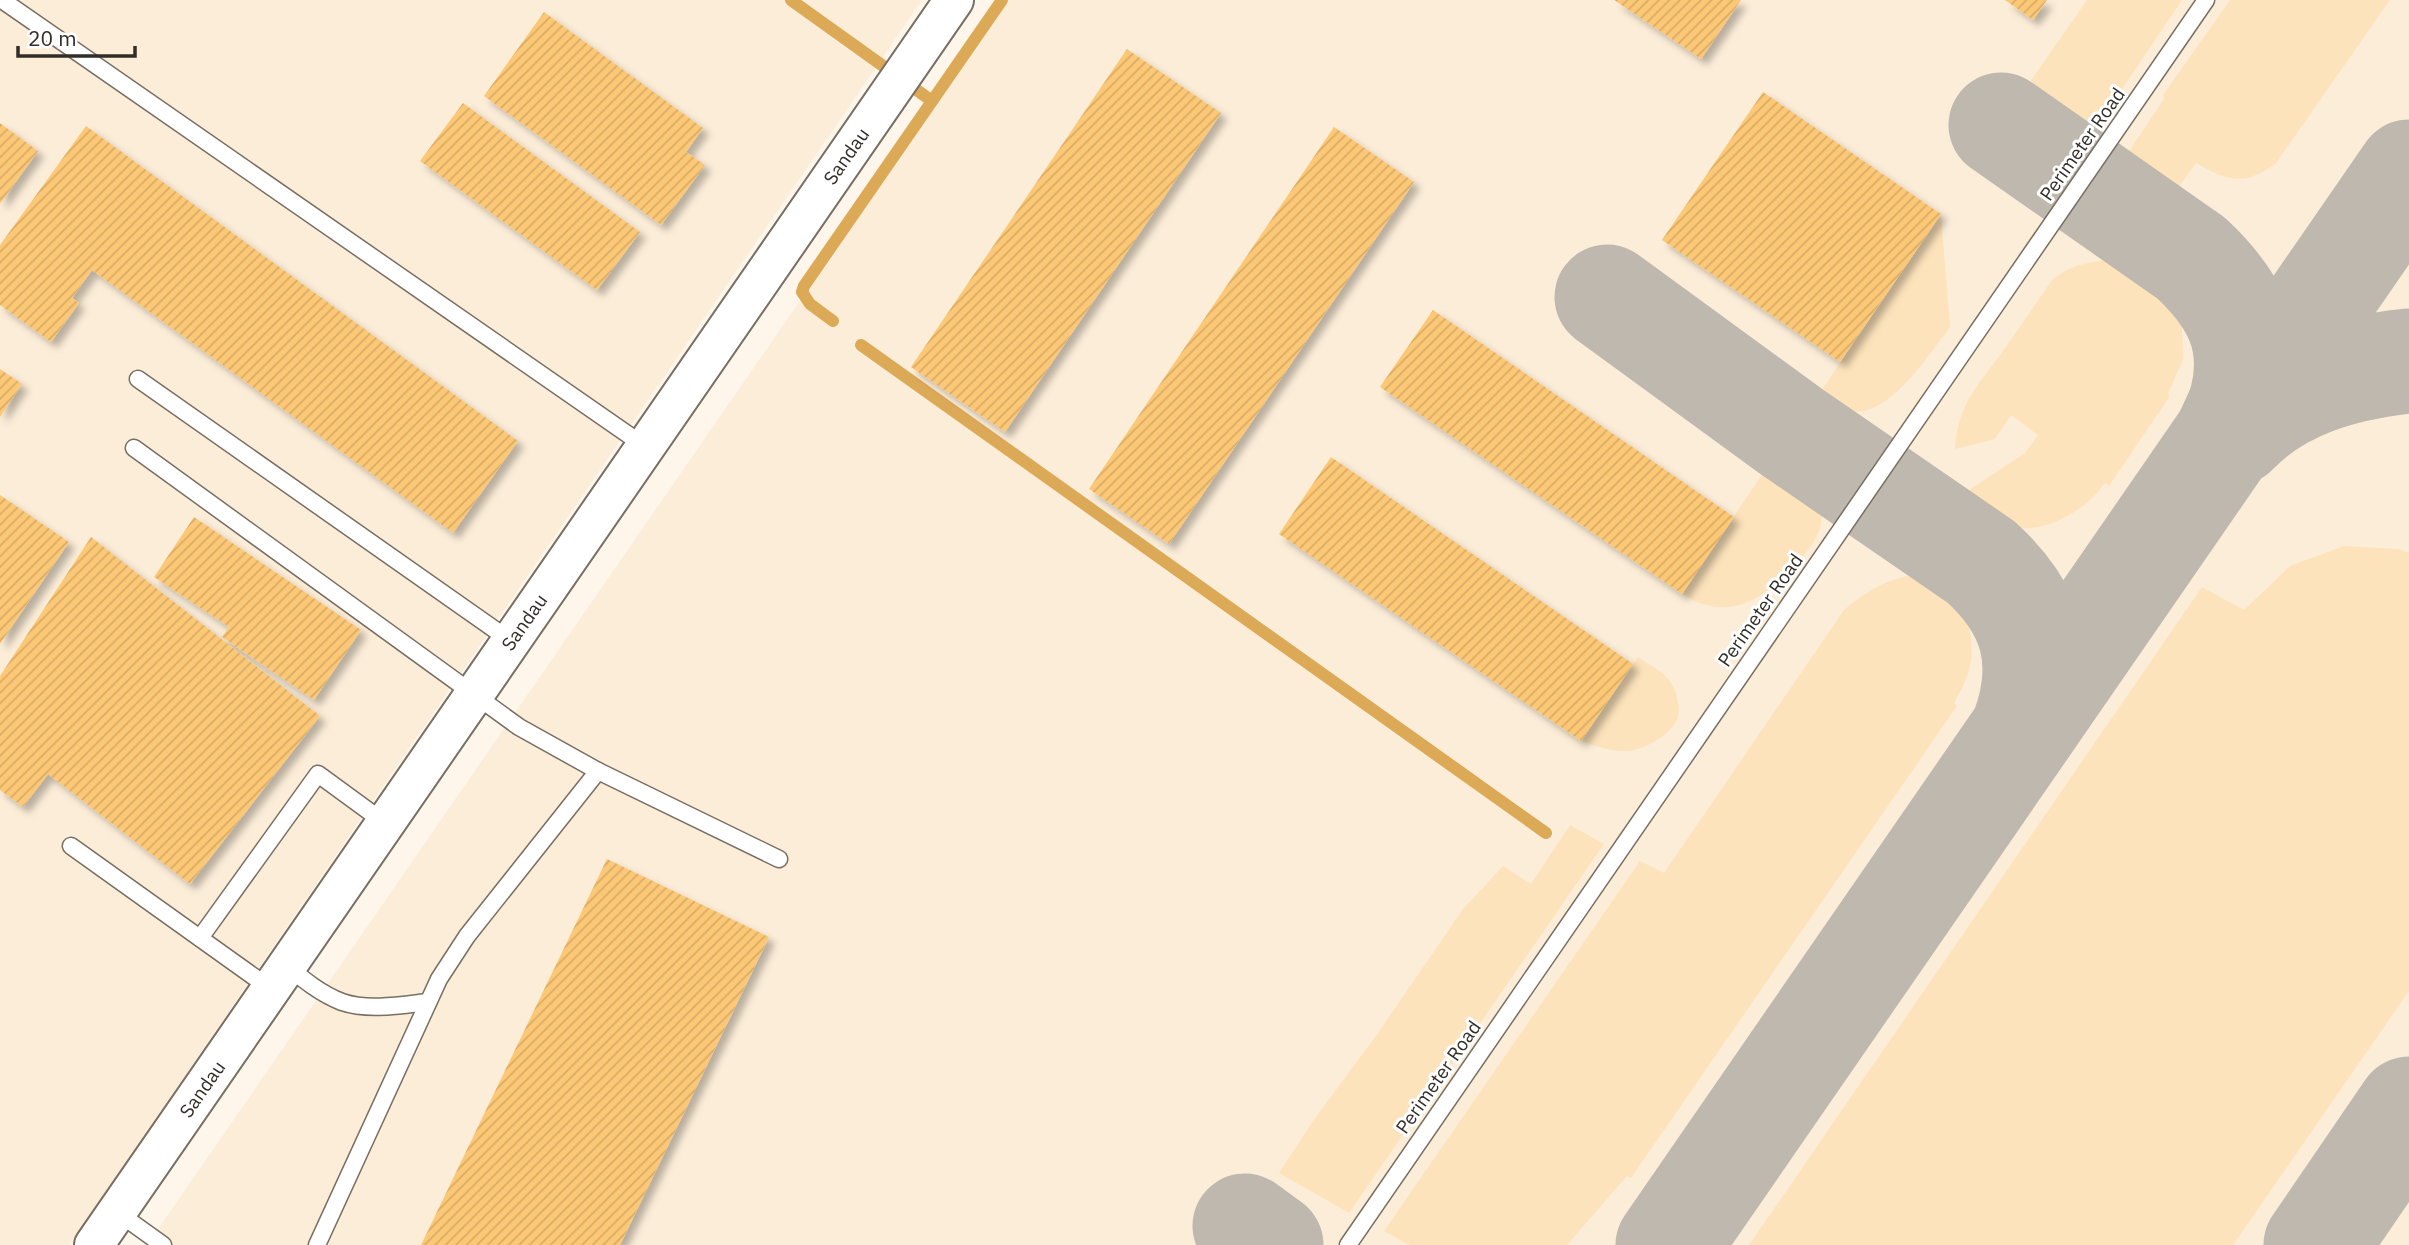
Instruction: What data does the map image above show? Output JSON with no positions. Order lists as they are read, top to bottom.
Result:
{
  "streets": {
    "street": ["Sandau"],
    "lane": ["Perimeter Road"]
  },
  "scale_bar": "20 m"
}
